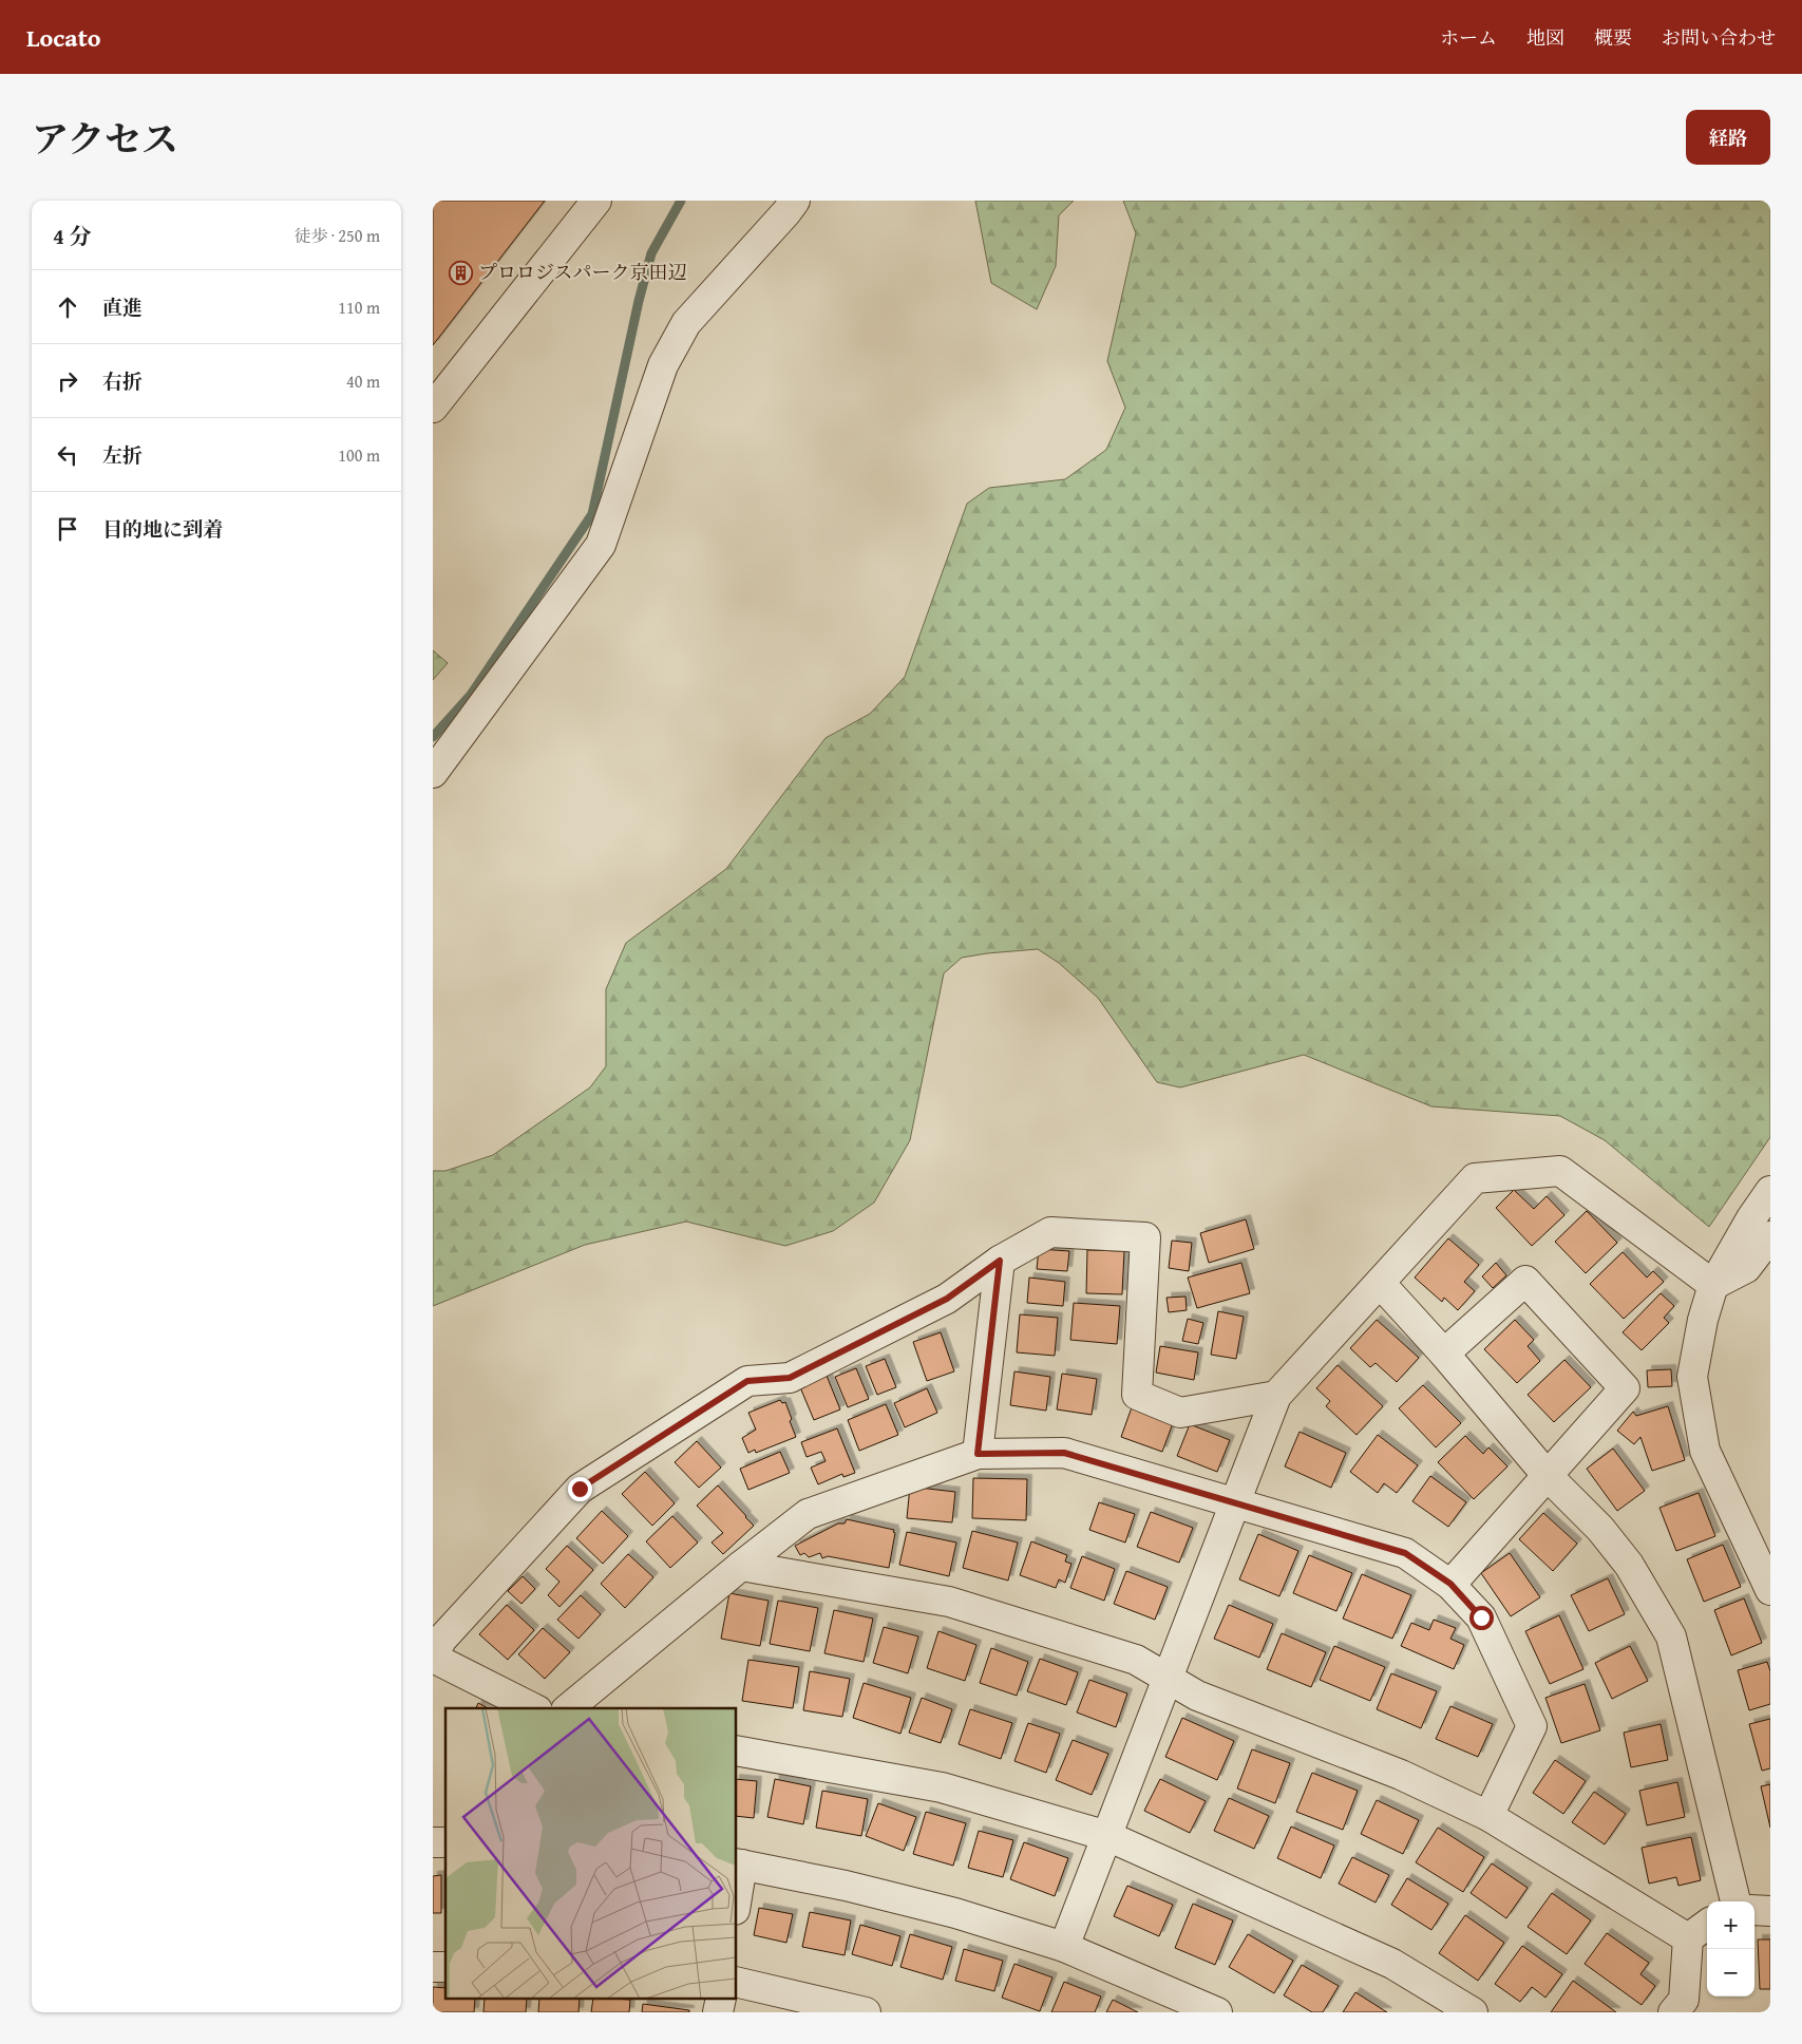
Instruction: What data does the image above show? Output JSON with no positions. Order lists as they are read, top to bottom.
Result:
{
  "places": {
    "building": ["プロロジスパーク京田辺"]
  },
  "page": {
    "header": "Locato",
    "nav": [
      "ホーム",
      "地図",
      "概要",
      "お問い合わせ"
    ],
    "title": "アクセス",
    "buttons": "経路",
    "heading": ["4 分", "徒歩 · 250 m"],
    "list": [
      ["直進", "110 m"],
      ["右折", "40 m"],
      ["左折", "100 m"],
      "目的地に到着"
    ],
    "map_buttons": ["+", "−"]
  }
}
